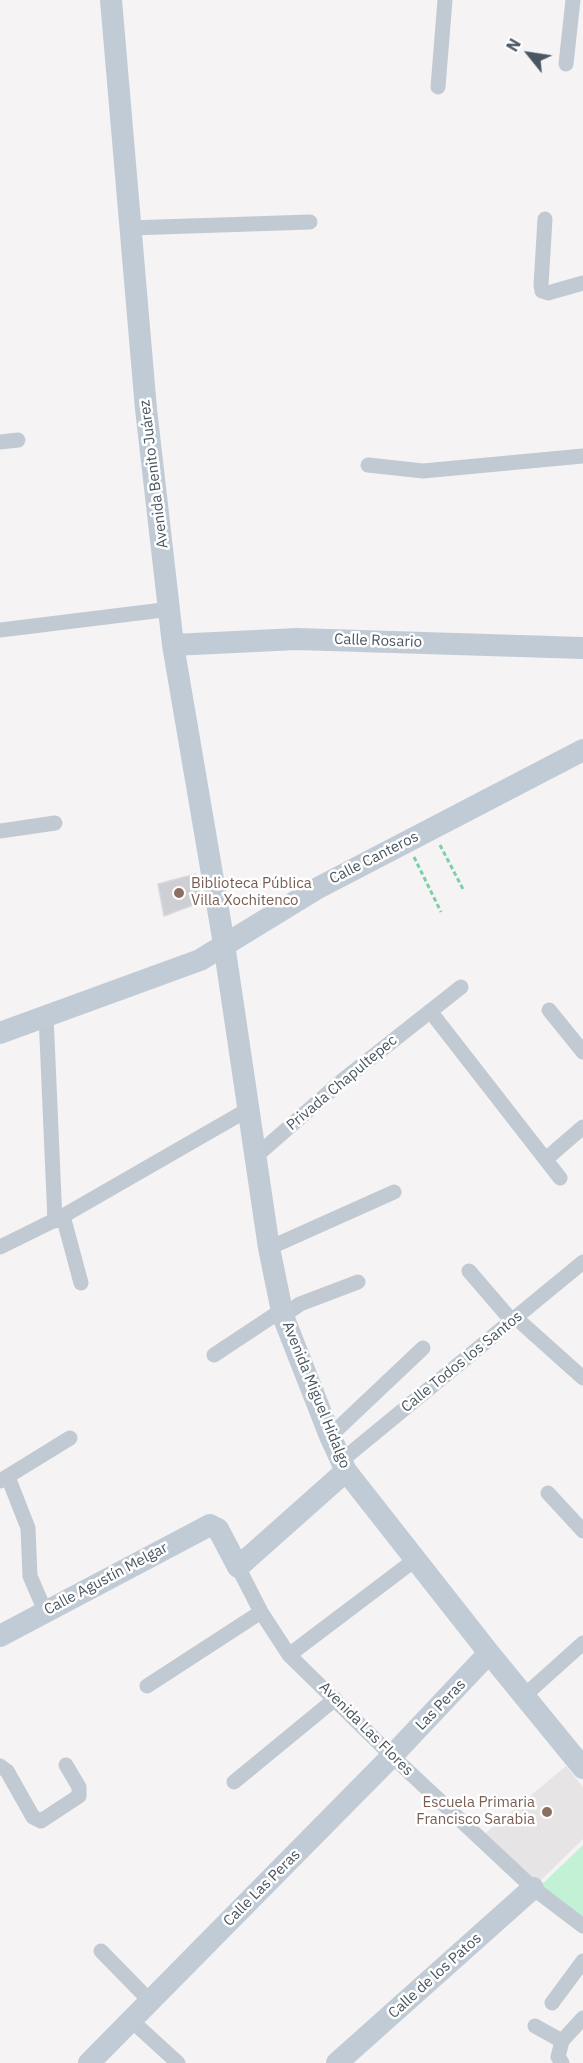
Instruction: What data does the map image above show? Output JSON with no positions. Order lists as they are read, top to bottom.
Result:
{
  "streets": {
    "street": [
      "Avenida Benito Juárez",
      "Calle Rosario",
      "Calle Canteros",
      "Privada Chapultepec",
      "Calle Todos los Santos",
      "Avenida Miguel Hidalgo",
      "Calle Agustín Melgar",
      "Las Peras",
      "Avenida Las Flores",
      "Calle Las Peras",
      "Calle de los Patos"
    ]
  },
  "crossings": [
    ["Avenida Benito Juárez", "Calle Rosario"],
    ["Avenida Benito Juárez", "Calle Canteros"],
    ["Avenida Benito Juárez", "Avenida Miguel Hidalgo"],
    ["Calle Canteros", "Avenida Miguel Hidalgo"],
    ["Privada Chapultepec", "Avenida Miguel Hidalgo"],
    ["Calle Todos los Santos", "Avenida Miguel Hidalgo"],
    ["Avenida Miguel Hidalgo", "Las Peras"],
    ["Calle Agustín Melgar", "Avenida Las Flores"],
    ["Las Peras", "Avenida Las Flores"],
    ["Las Peras", "Calle Las Peras"],
    ["Avenida Las Flores", "Calle Las Peras"],
    ["Avenida Las Flores", "Calle de los Patos"]
  ],
  "places": ["Biblioteca Pública Villa Xochitenco", "Escuela Primaria Francisco Sarabia"],
  "north": "top left"
}
